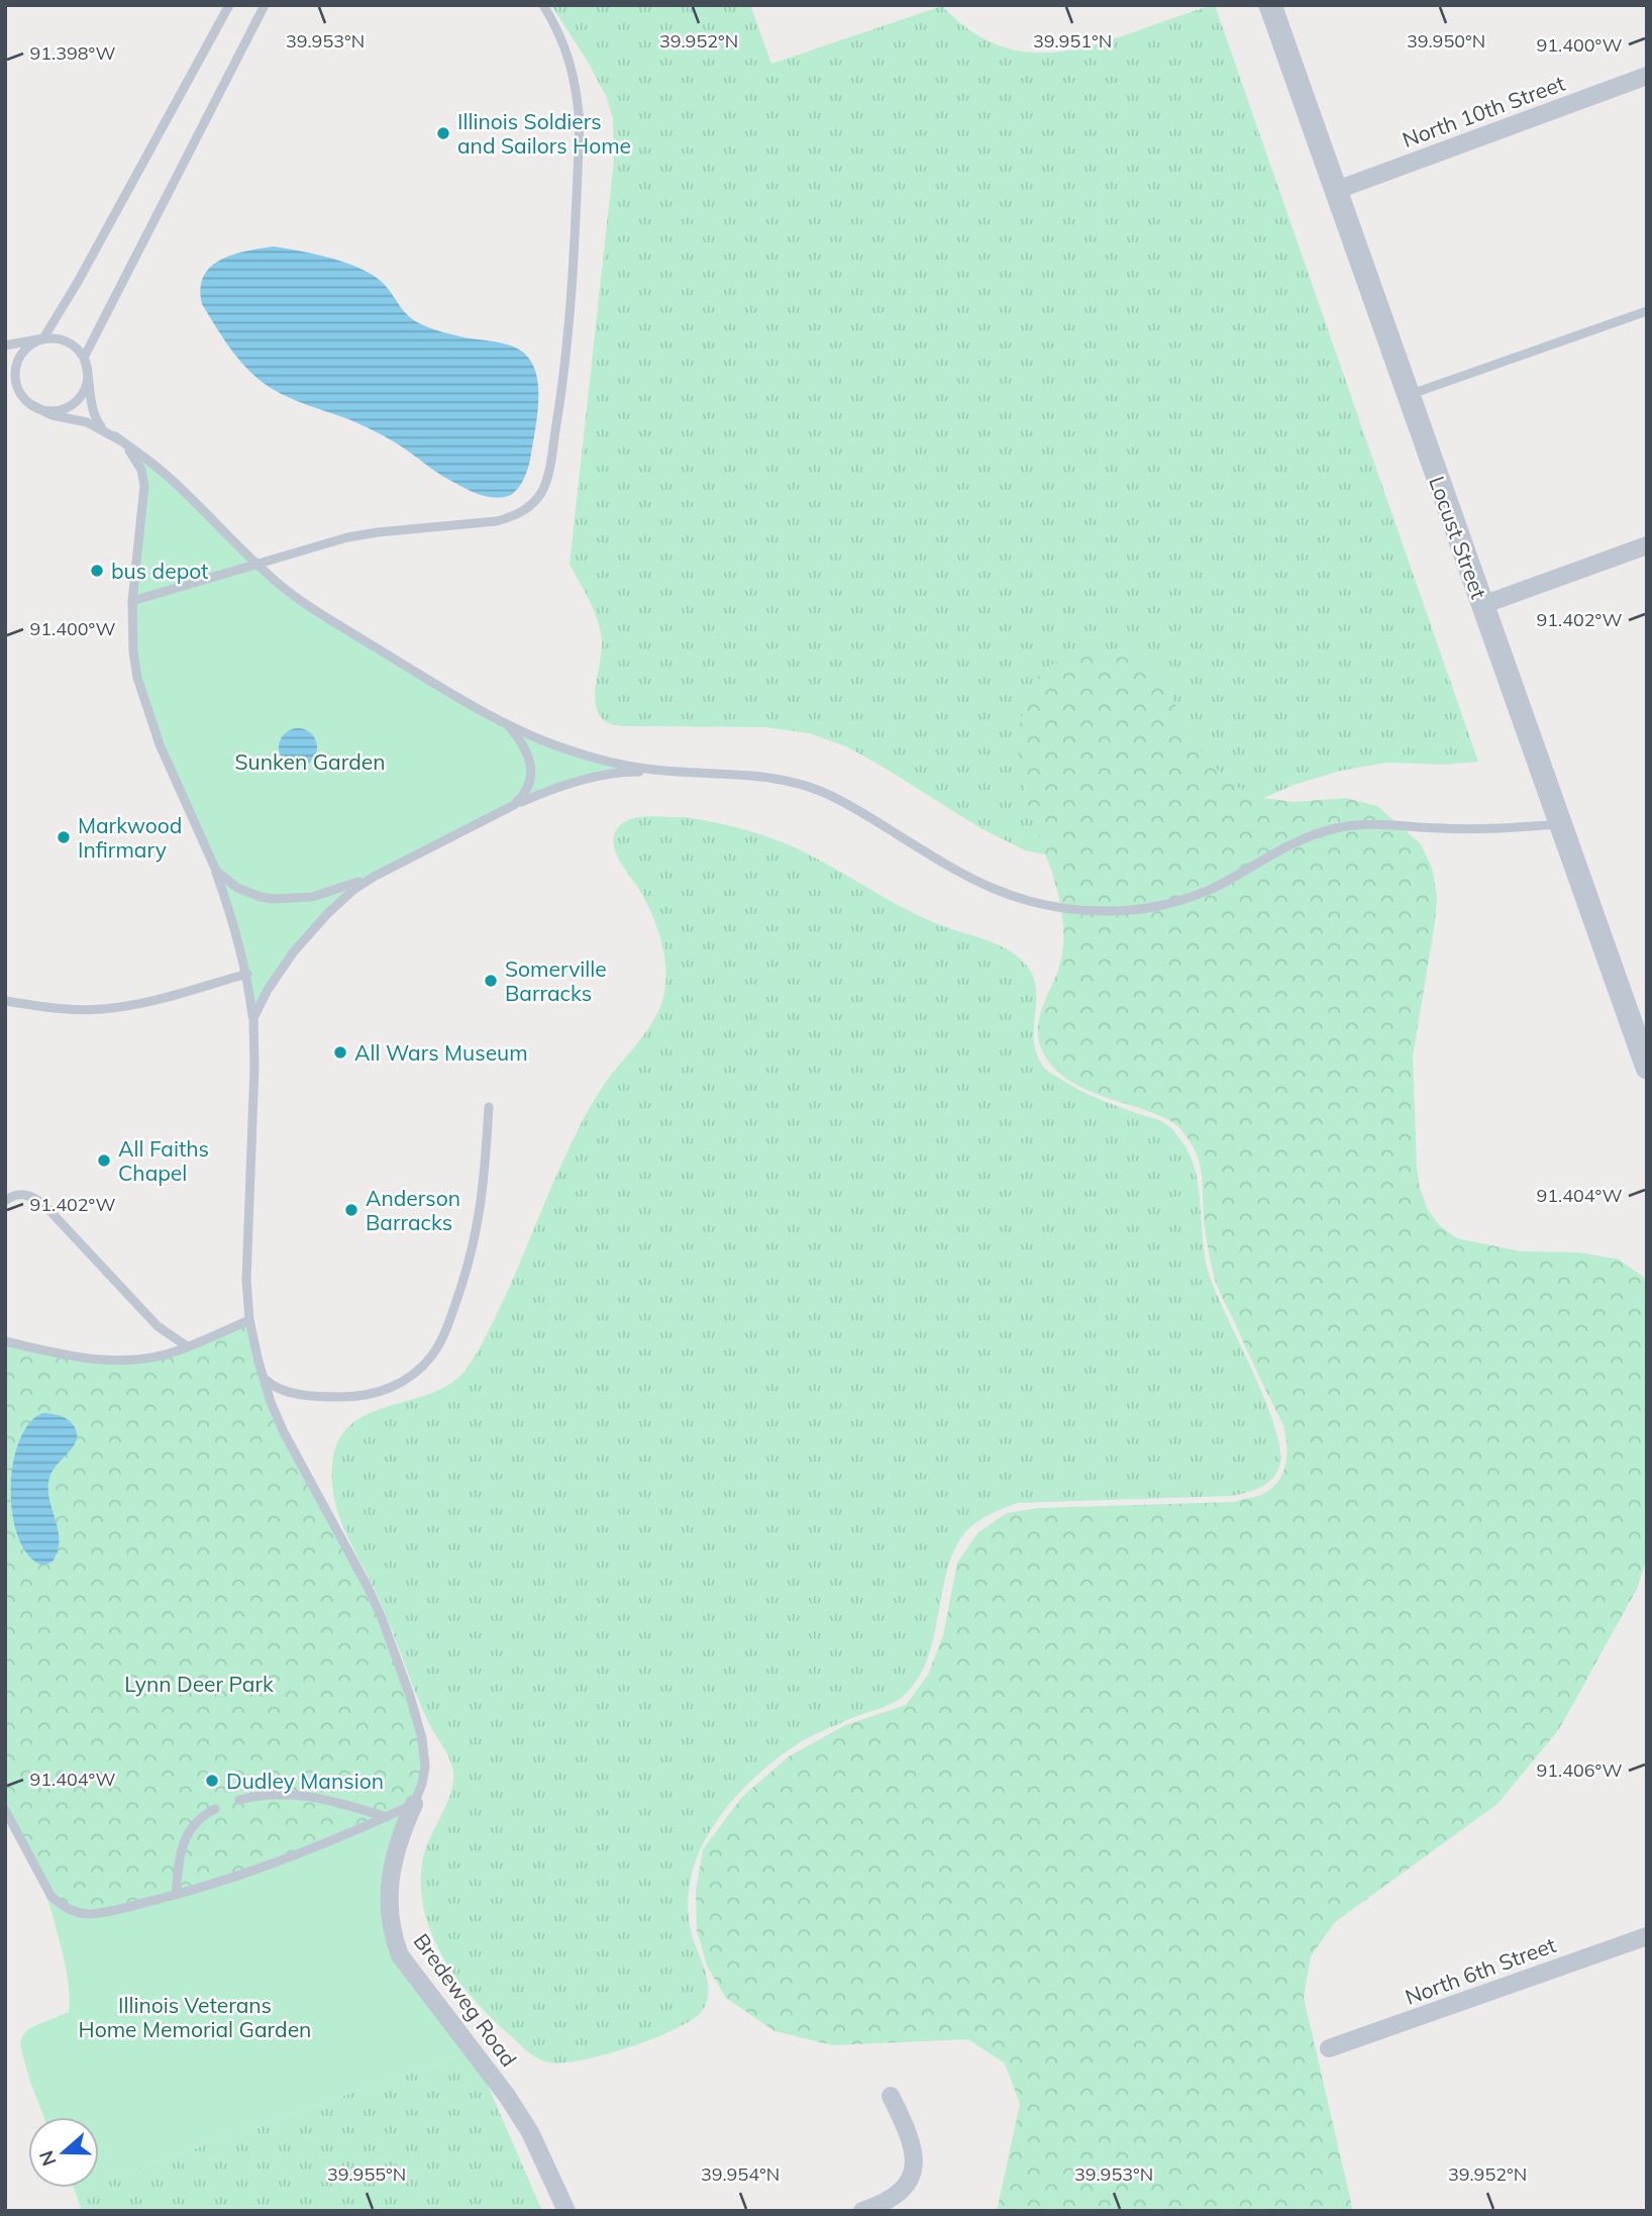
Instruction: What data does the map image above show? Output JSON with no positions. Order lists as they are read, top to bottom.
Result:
{
  "streets": {
    "street": [
      "North 10th Street",
      "Locust Street",
      "North 6th Street",
      "Bredeweg Road"
    ]
  },
  "crossings": [
    ["North 10th Street", "Locust Street"]
  ],
  "parks": ["Sunken Garden", "Lynn Deer Park", "Illinois Veterans Home Memorial Garden"],
  "places": [
    "Illinois Soldiers and Sailors Home",
    "bus depot",
    "Markwood Infirmary",
    "Somerville Barracks",
    "All Wars Museum",
    "All Faiths Chapel",
    "Anderson Barracks",
    "Dudley Mansion"
  ],
  "north": "left",
  "coordinates": [
    "39.953°N",
    "39.952°N",
    "39.951°N",
    "39.950°N",
    "91.400°W",
    "91.398°W",
    "91.402°W",
    "91.404°W",
    "91.406°W",
    "39.955°N",
    "39.954°N"
  ]
}
